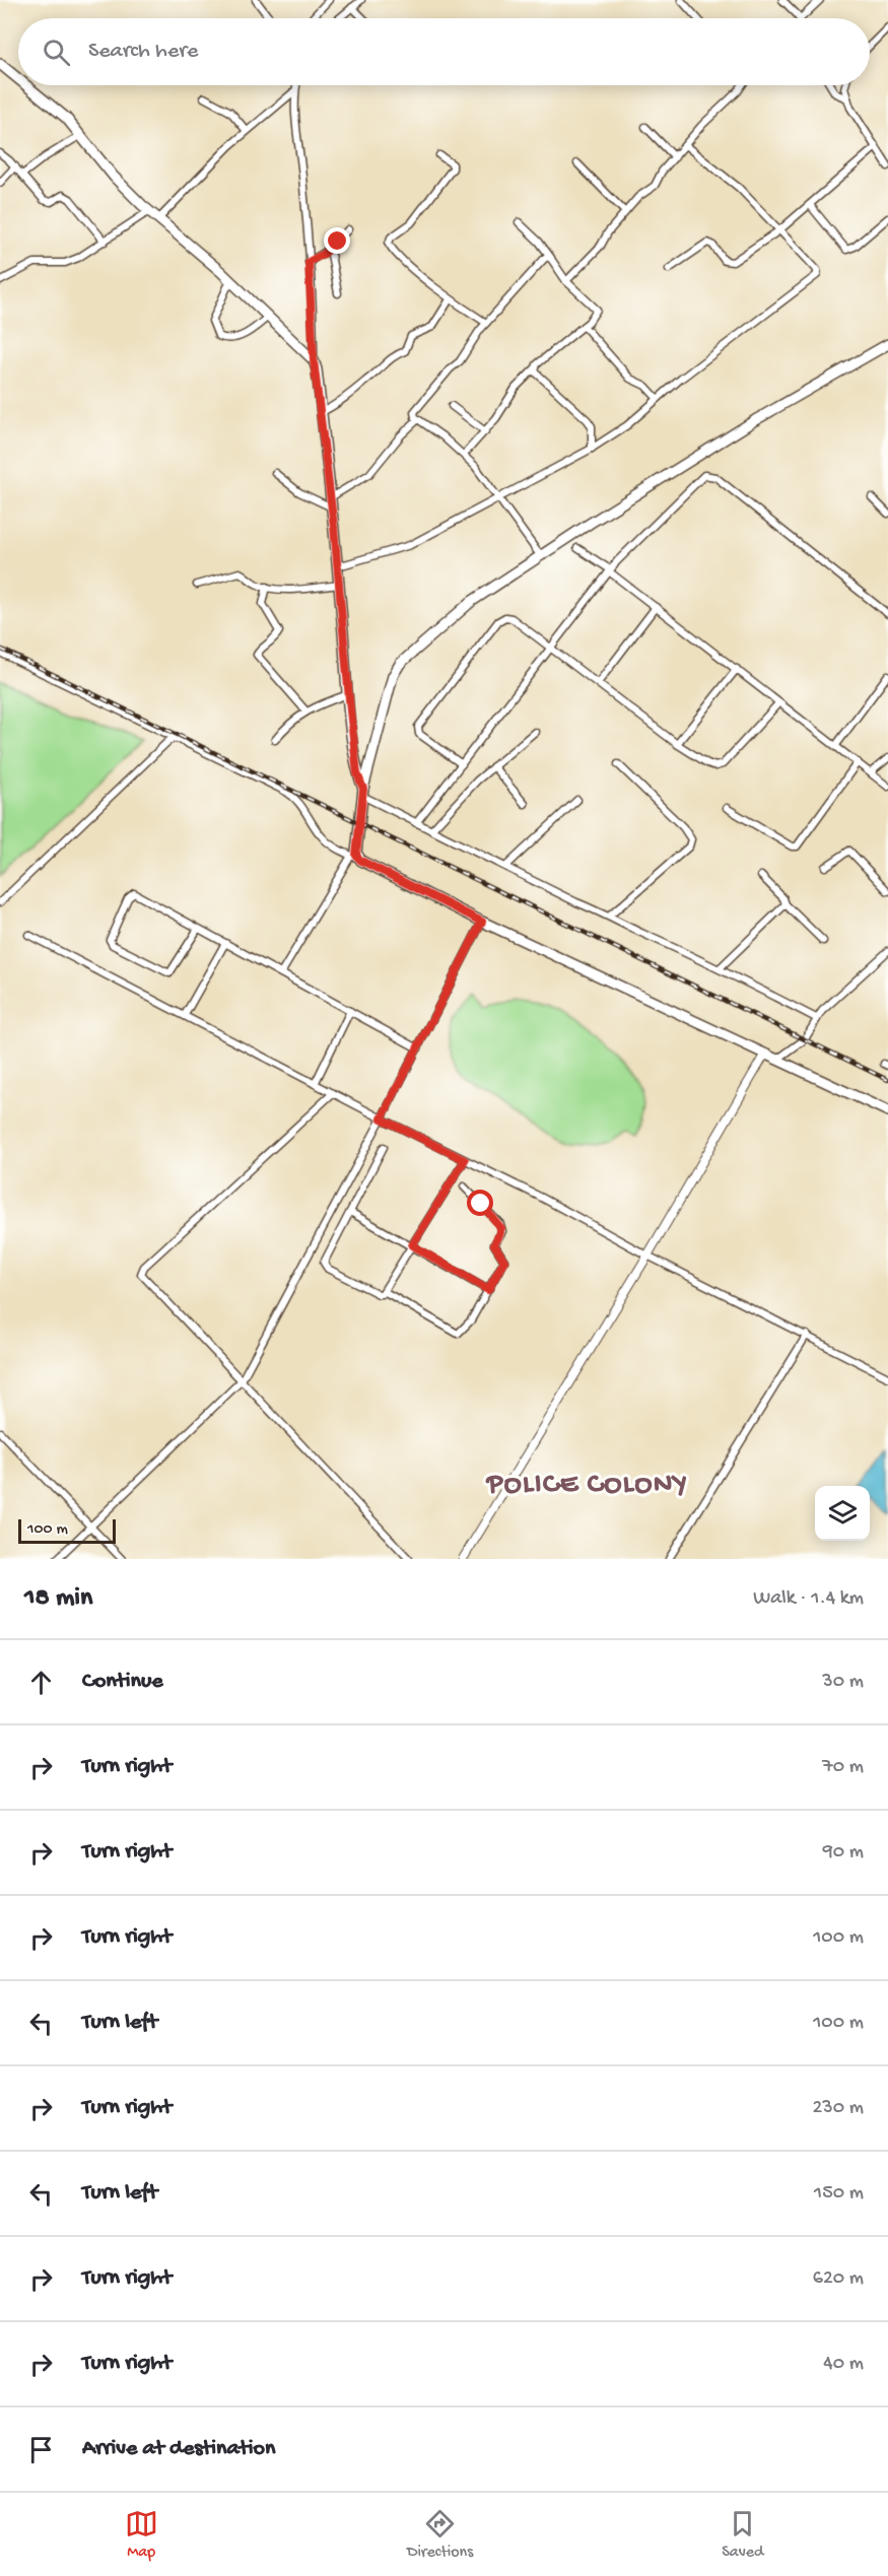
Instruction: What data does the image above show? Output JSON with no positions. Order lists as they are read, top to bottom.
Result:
{
  "districts": ["POLICE COLONY"],
  "scale_bar": "100 m",
  "page": {
    "search": "Search here",
    "scale": "100 m",
    "heading": ["18 min", "Walk · 1.4 km"],
    "list": [
      ["Continue", "30 m"],
      ["Turn right", "70 m"],
      ["Turn right", "90 m"],
      ["Turn right", "100 m"],
      ["Turn left", "100 m"],
      ["Turn right", "230 m"],
      ["Turn left", "150 m"],
      ["Turn right", "620 m"],
      ["Turn right", "40 m"],
      "Arrive at destination"
    ],
    "nav": ["Map", "Directions", "Saved"]
  }
}
